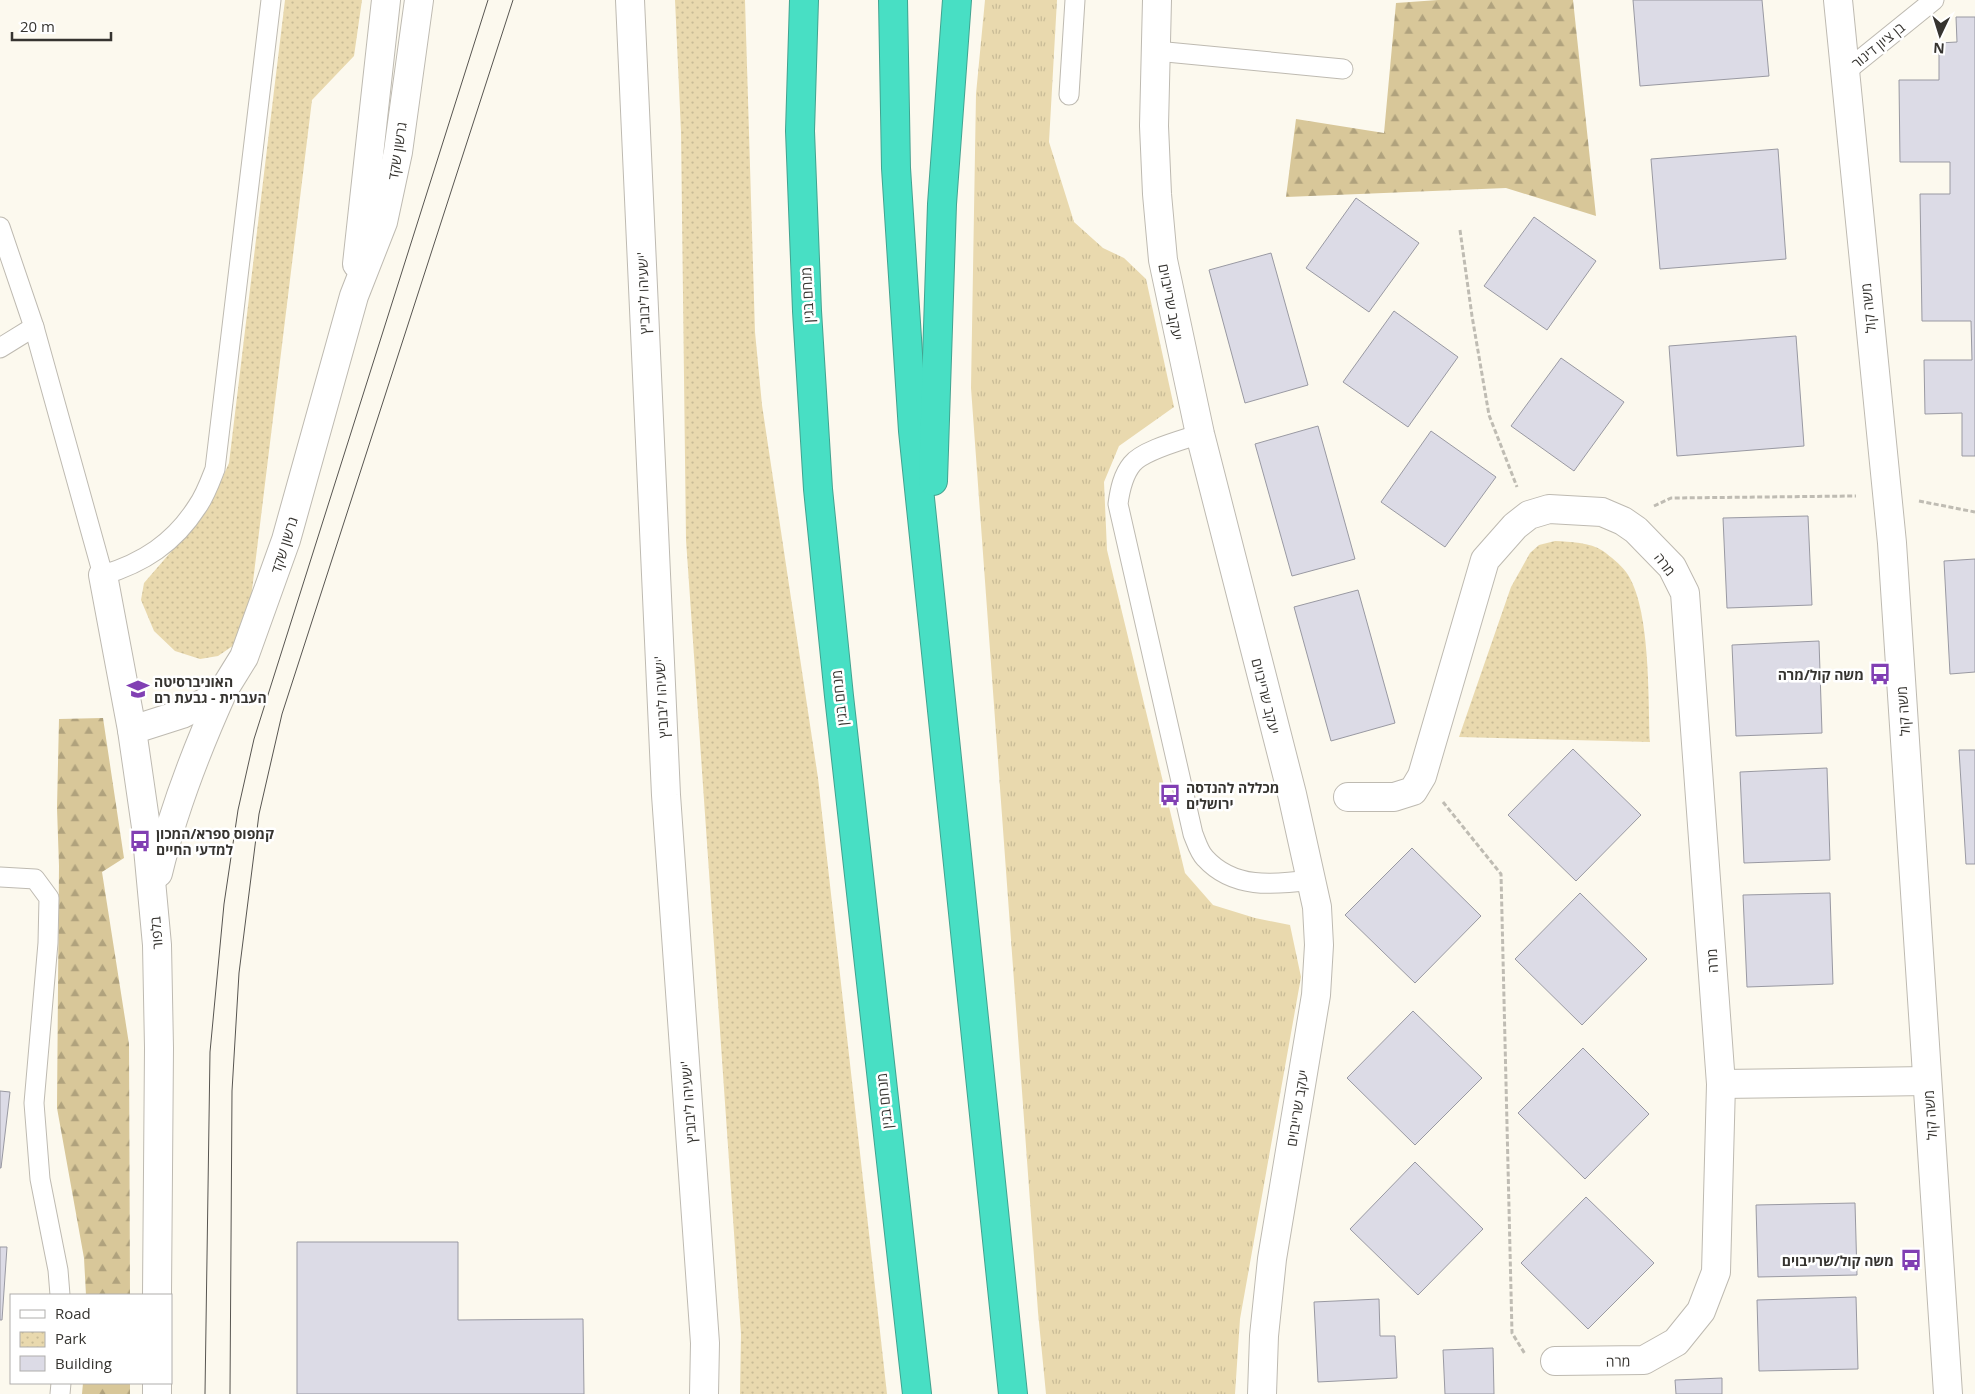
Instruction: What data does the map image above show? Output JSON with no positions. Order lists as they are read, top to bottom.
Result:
{
  "streets": {
    "highway": ["מנחם בגין"],
    "street": [
      "גרשון שקד",
      "ישעיהו ליבוביץ'",
      "יעקב שרייבוים",
      "משה קול",
      "מרה",
      "בלפור"
    ],
    "lane": ["בן ציון דינור"]
  },
  "crossings": [
    ["בן ציון דינור", "משה קול"],
    ["גרשון שקד", "בלפור"]
  ],
  "places": {
    "bus stop": [
      "משה קול/מרה",
      "מכללה להנדסה ירושלים",
      "קמפוס ספרא/המכון למדעי החיים",
      "משה קול/שרייבוים"
    ],
    "school or university": ["האוניברסיטה העברית - גבעת רם"]
  },
  "legend": ["Road", "Park", "Building"],
  "scale_bar": "20 m",
  "north": "bottom"
}
